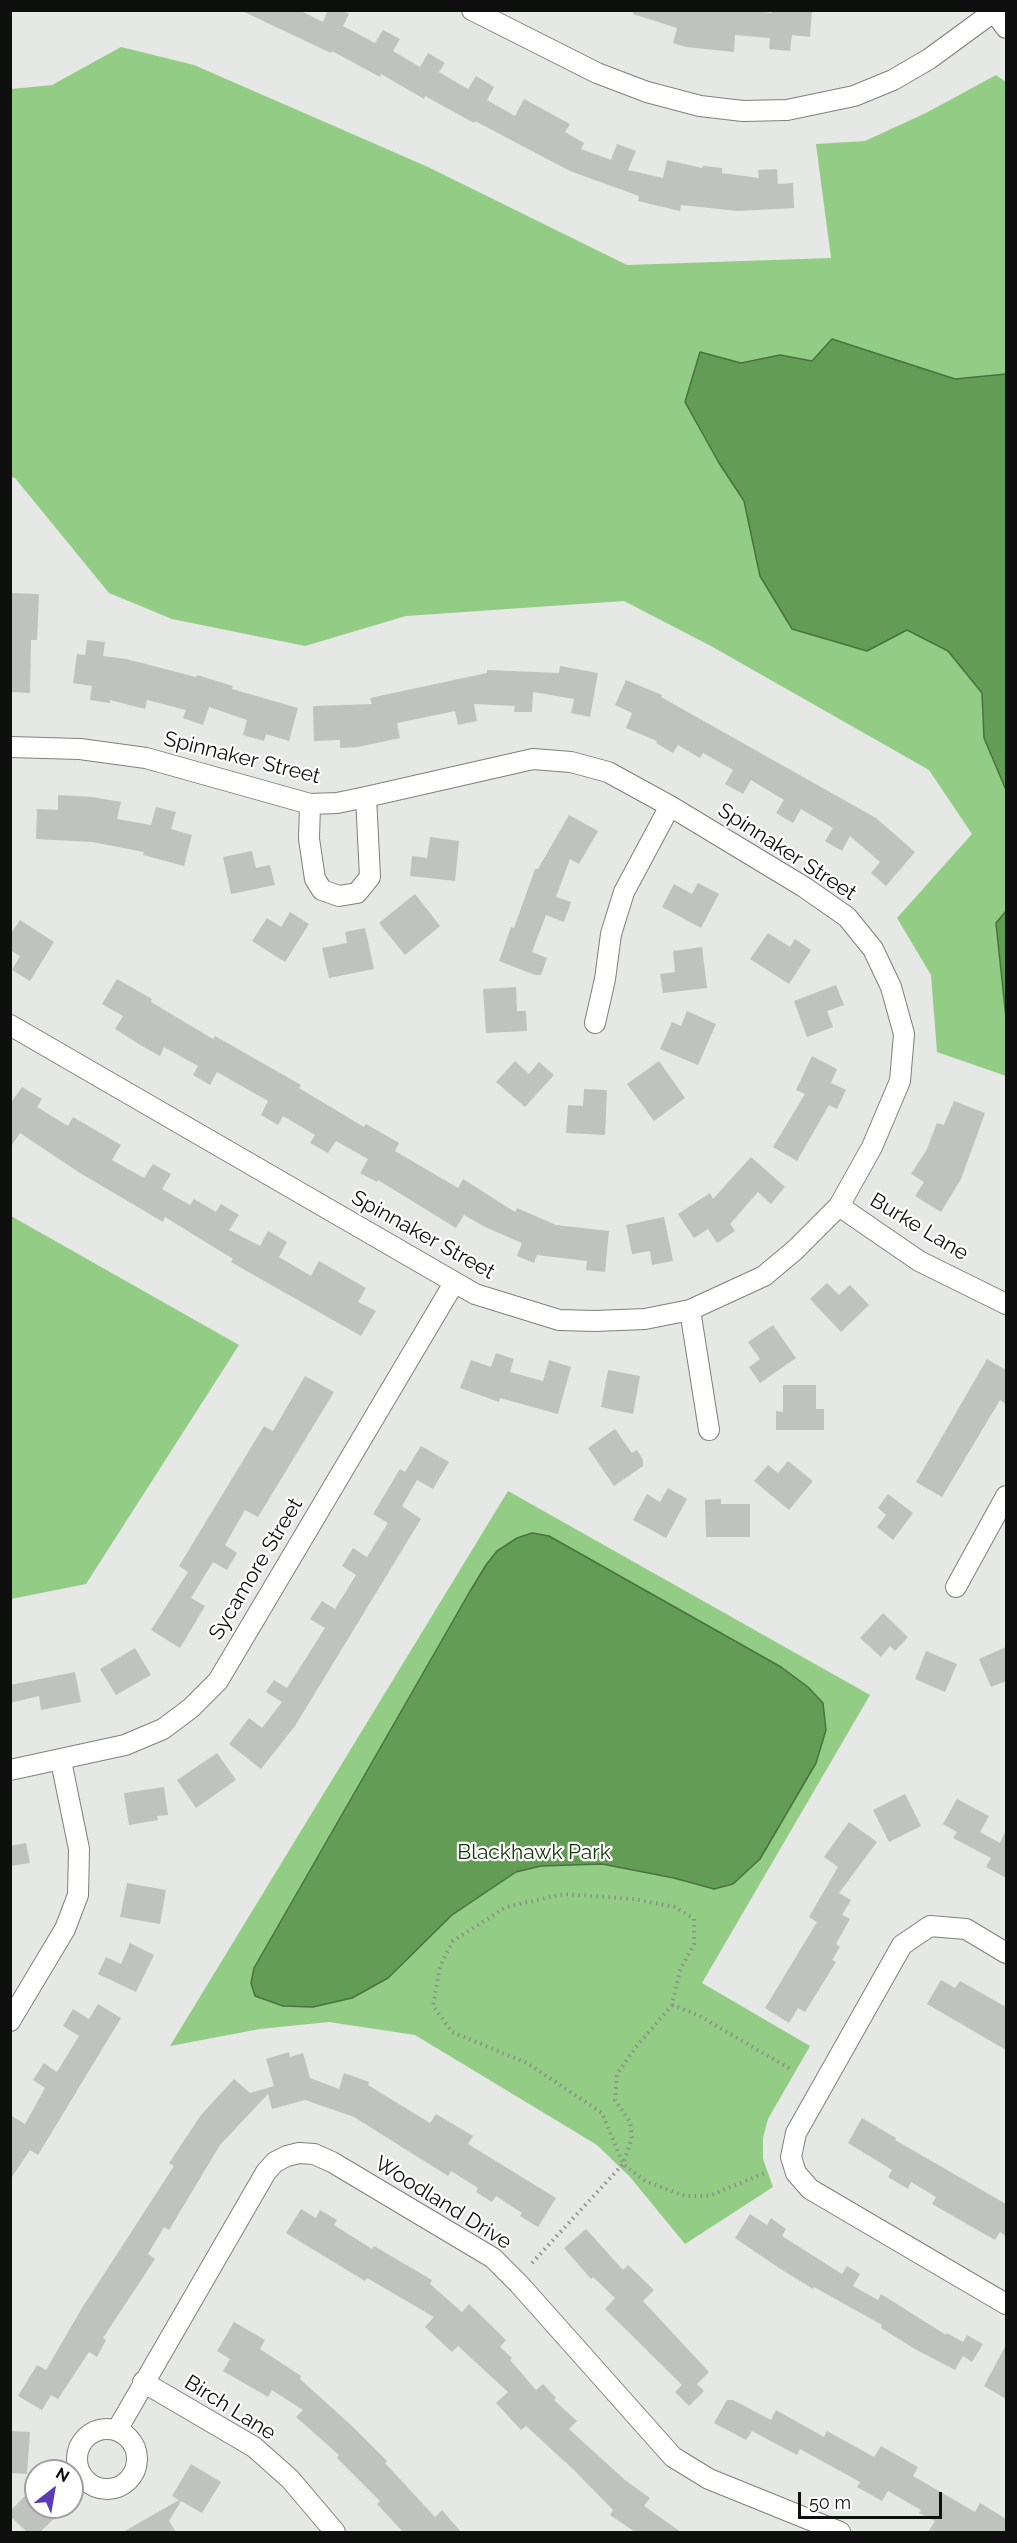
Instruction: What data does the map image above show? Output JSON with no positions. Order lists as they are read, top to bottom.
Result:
{
  "streets": {
    "street": [
      "Spinnaker Street",
      "Burke Lane",
      "Sycamore Street",
      "Woodland Drive",
      "Birch Lane"
    ]
  },
  "crossings": [
    ["Spinnaker Street", "Burke Lane"],
    ["Spinnaker Street", "Sycamore Street"],
    ["Woodland Drive", "Birch Lane"]
  ],
  "parks": ["Blackhawk Park"],
  "scale_bar": "50 m",
  "north": "top right"
}
